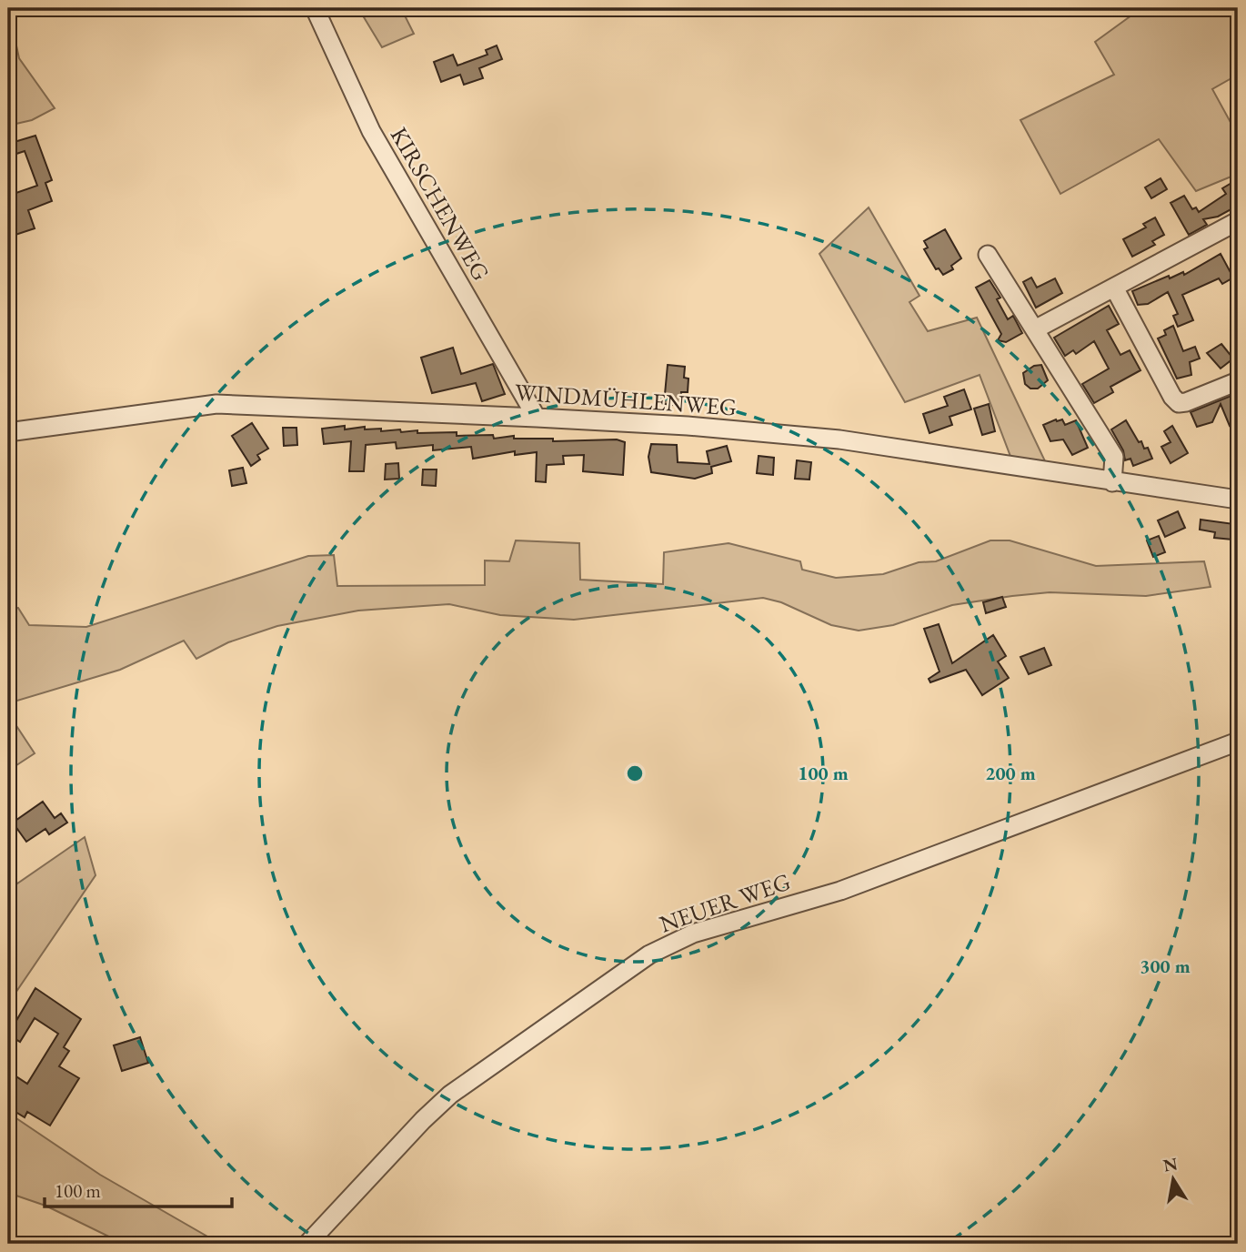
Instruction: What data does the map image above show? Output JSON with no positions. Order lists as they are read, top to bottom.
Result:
{
  "streets": {
    "street": ["KIRSCHENWEG", "WINDMÜHLENWEG", "NEUER WEG"]
  },
  "crossings": [
    ["KIRSCHENWEG", "WINDMÜHLENWEG"]
  ],
  "scale_bar": "100 m",
  "north": "top",
  "rings": ["100 m", "200 m", "300 m"]
}
